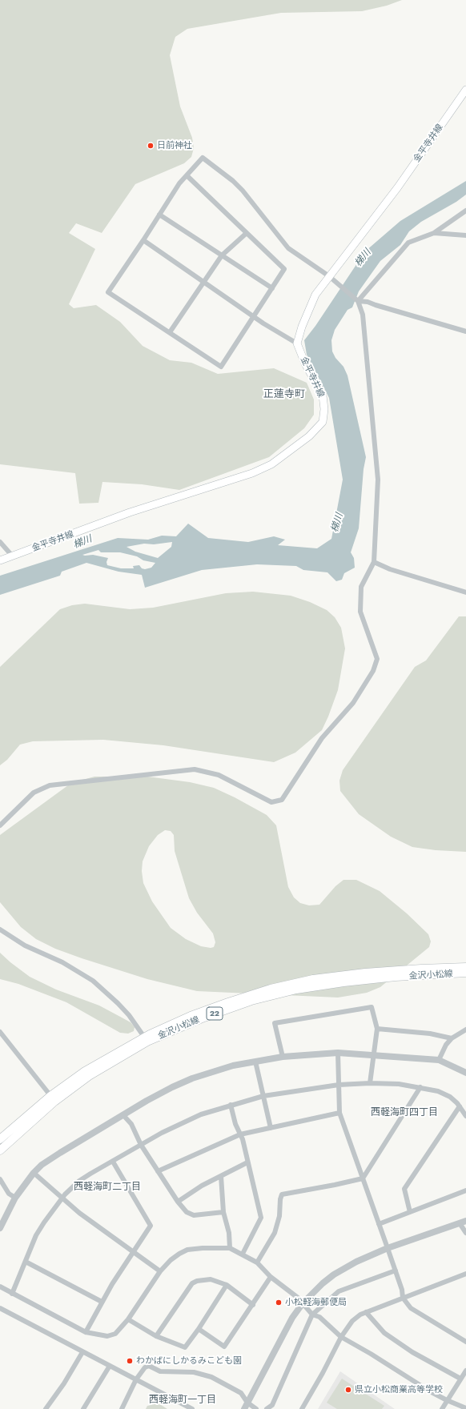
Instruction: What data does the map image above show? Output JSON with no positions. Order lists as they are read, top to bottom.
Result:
{
  "streets": {
    "main road": ["金平寺井線", "金沢小松線", "22"]
  },
  "districts": [
    "正蓮寺町",
    "西軽海町四丁目",
    "西軽海町二丁目",
    "西軽海町一丁目"
  ],
  "water": ["梯川"],
  "places": [
    "日前神社",
    "小松軽海郵便局",
    "わかばにしかるみこども園",
    "県立小松商業高等学校"
  ]
}
